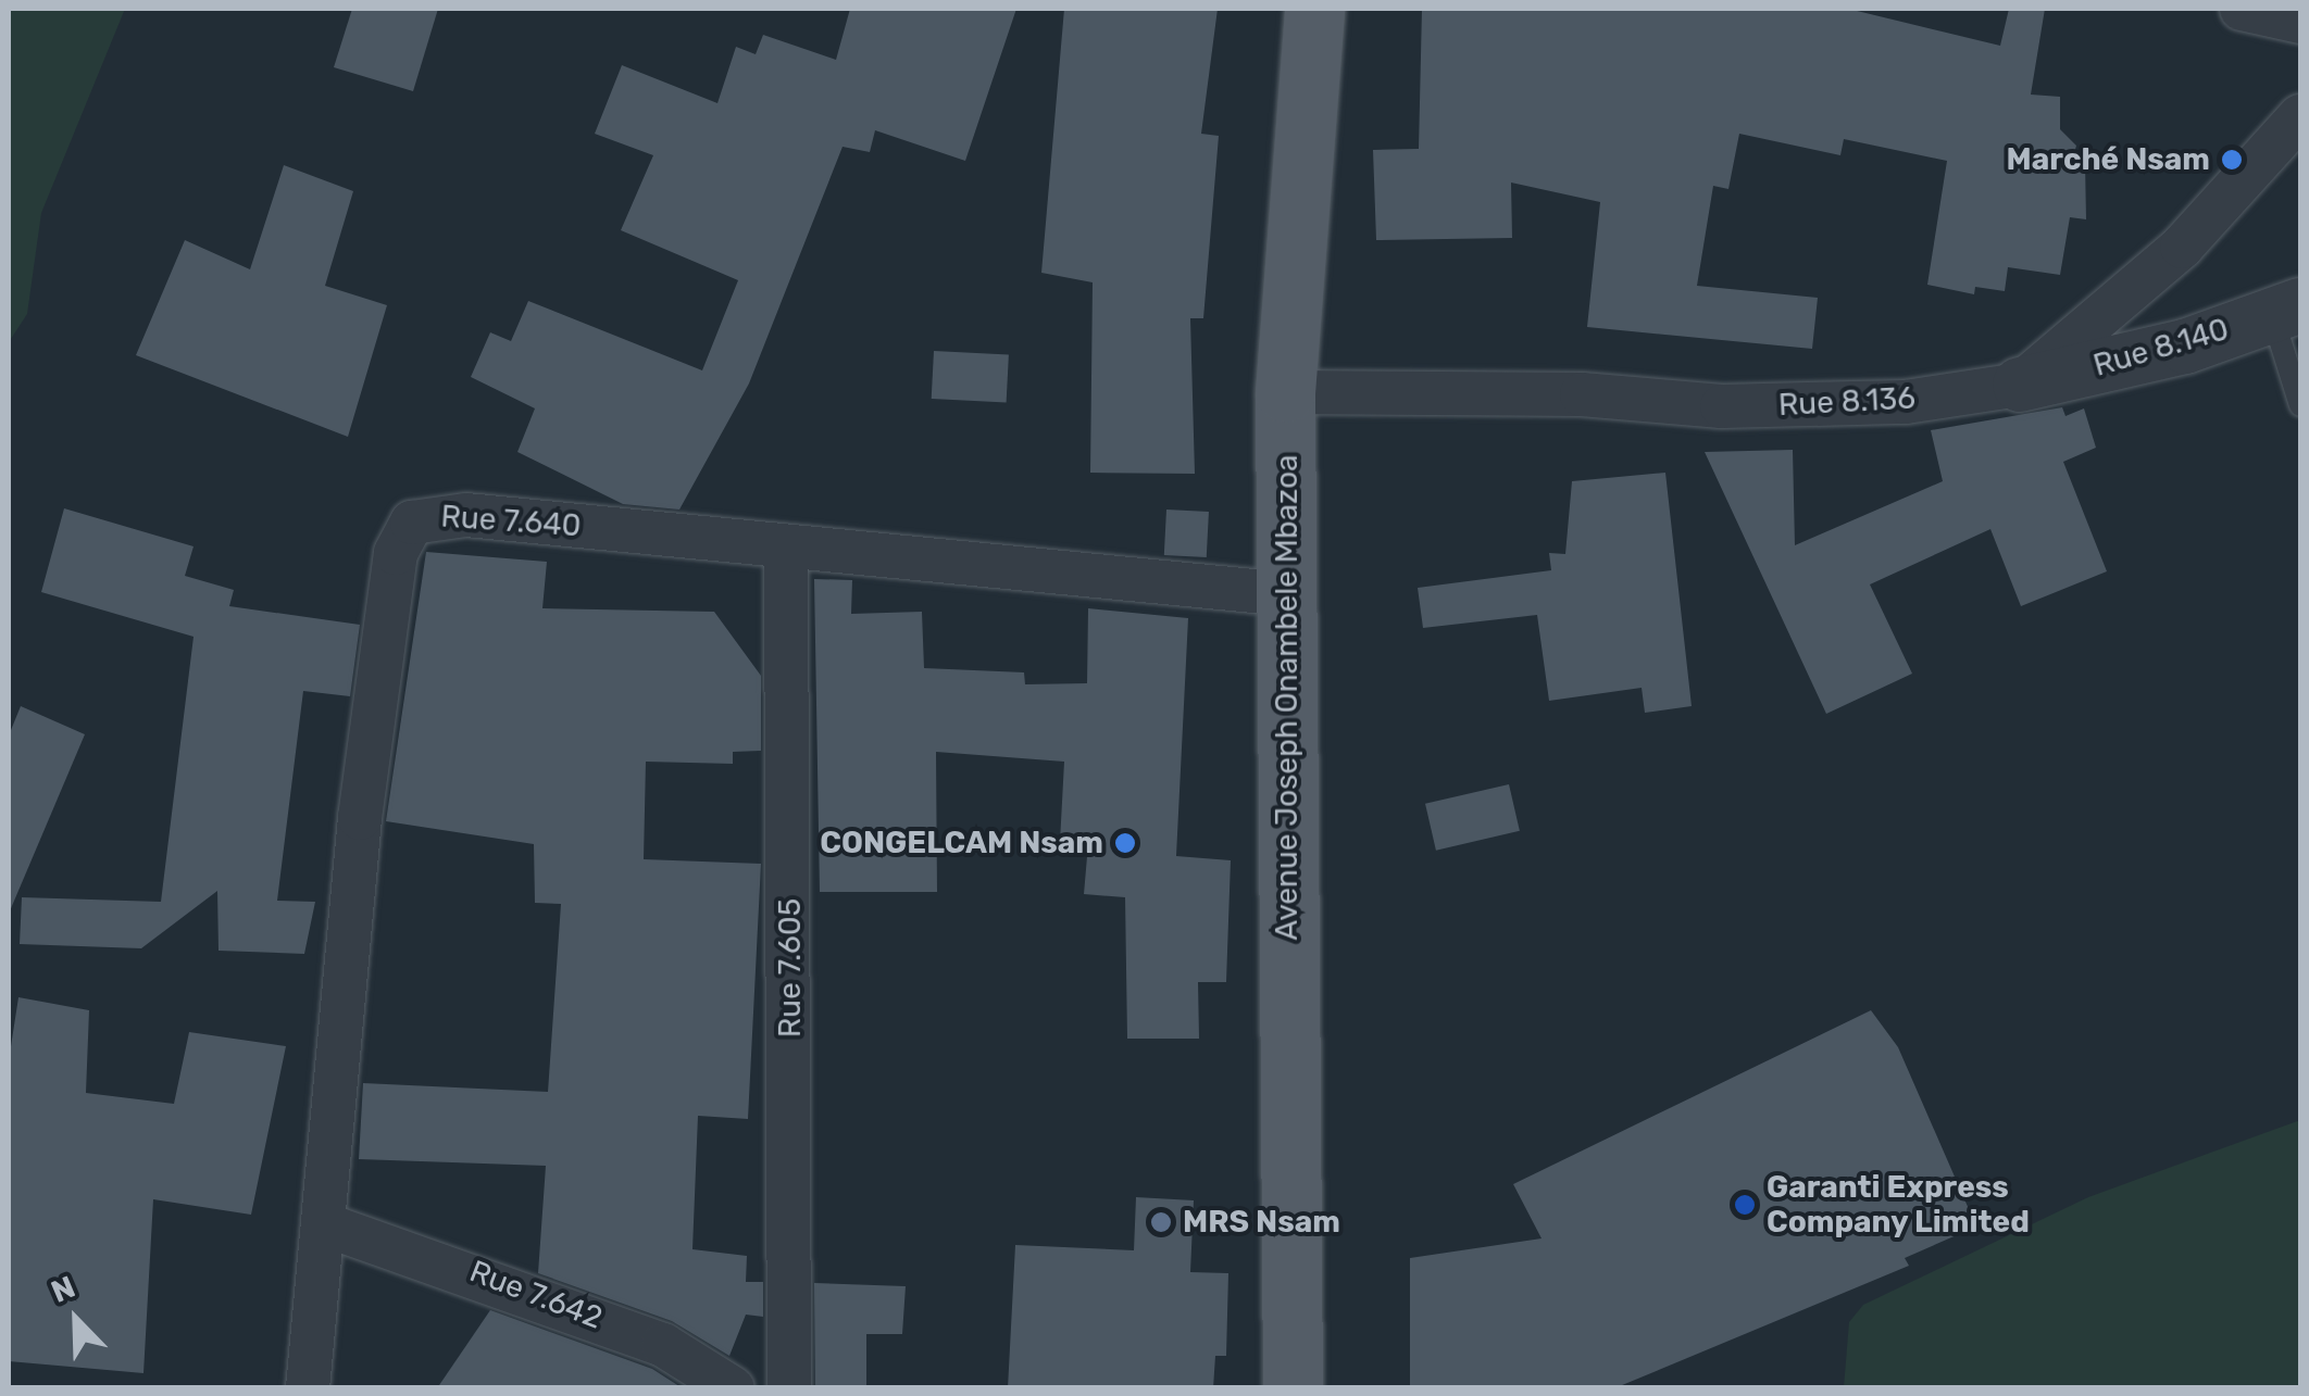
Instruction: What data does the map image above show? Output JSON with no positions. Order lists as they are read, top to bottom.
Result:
{
  "streets": {
    "main road": ["Avenue Joseph Onambele Mbazoa"],
    "street": [
      "Rue 8.140",
      "Rue 8.136",
      "Rue 7.640",
      "Rue 7.605",
      "Rue 7.642"
    ]
  },
  "crossings": [
    ["Rue 8.140", "Rue 8.136"],
    ["Rue 8.136", "Avenue Joseph Onambele Mbazoa"],
    ["Rue 7.640", "Avenue Joseph Onambele Mbazoa"],
    ["Rue 7.640", "Rue 7.605"],
    ["Rue 7.640", "Rue 7.642"]
  ],
  "places": [
    "Marché Nsam",
    "CONGELCAM Nsam",
    "Garanti Express Company Limited",
    "MRS Nsam"
  ],
  "north": "top left"
}
